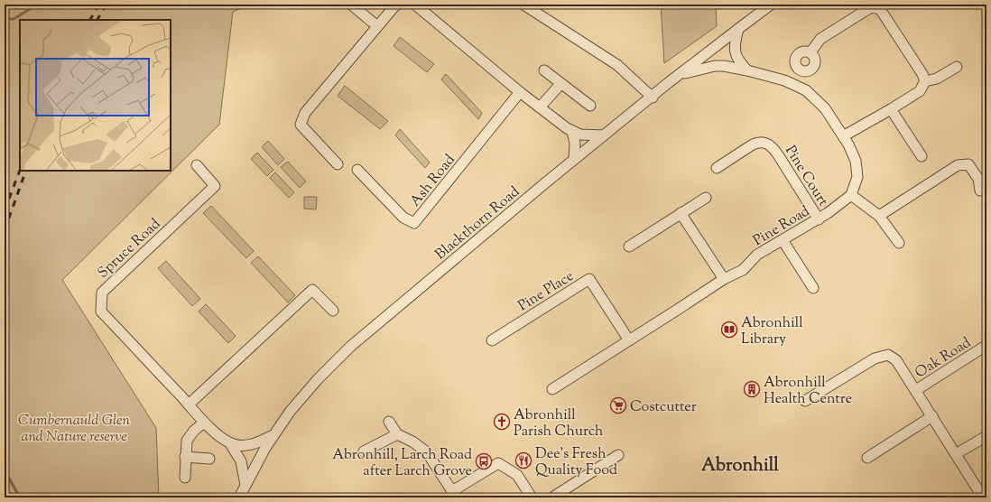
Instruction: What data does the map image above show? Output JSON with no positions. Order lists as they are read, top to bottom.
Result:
{
  "streets": {
    "street": [
      "Pine Court",
      "Ash Road",
      "Blackthorn Road",
      "Pine Road",
      "Spruce Road",
      "Pine Place",
      "Oak Road"
    ]
  },
  "crossings": [
    ["Pine Court", "Pine Road"],
    ["Blackthorn Road", "Spruce Road"],
    ["Pine Road", "Pine Place"]
  ],
  "districts": ["Abronhill"],
  "parks": ["Cumbernauld Glen and Nature reserve"],
  "places": {
    "library": ["Abronhill Library"],
    "building": ["Abronhill Health Centre"],
    "supermarket": ["Costcutter"],
    "church": ["Abronhill Parish Church"],
    "restaurant": ["Dee's Fresh Quality Food"],
    "bus stop": ["Abronhill, Larch Road after Larch Grove"]
  }
}
